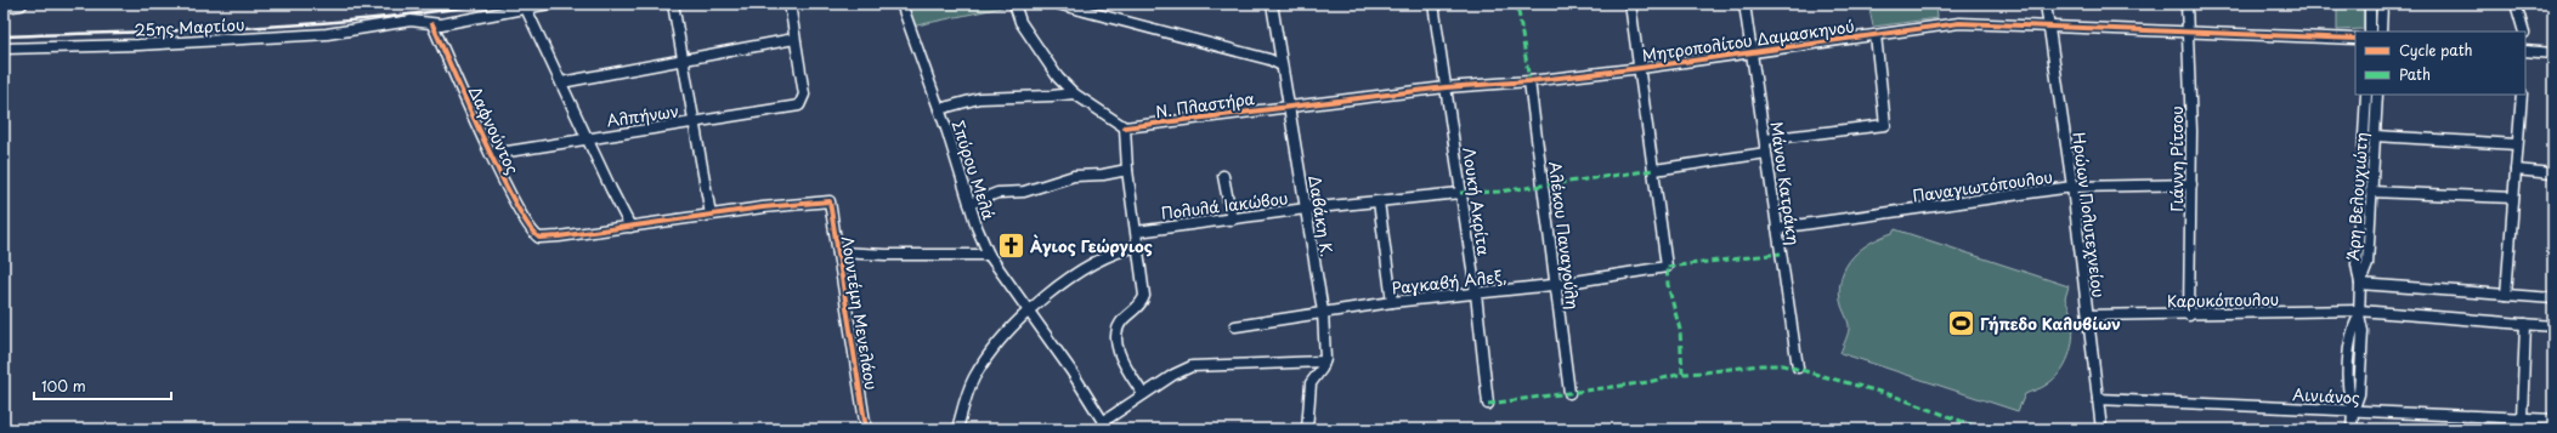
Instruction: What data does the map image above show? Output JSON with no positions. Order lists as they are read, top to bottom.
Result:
{
  "streets": {
    "street": [
      "25ης Μαρτίου",
      "Μητροπολίτου Δαμασκηνού",
      "Ν. Πλαστήρα",
      "Αλπήνων",
      "Δαφνούντος",
      "Γιάννη Ρίτσου",
      "Σπύρου Μελά",
      "Μάνου Κατράκη",
      "Παναγιωτόπουλου",
      "Άρη Βελουχιώτη",
      "Λουκή Ακρίτα",
      "Πολυλά Ιακώβου",
      "Ηρώων Πολυτεχνείου",
      "Δαβάκη Κ.",
      "Αλέκου Παναγούλη",
      "Ραγκαβή Αλεξ,",
      "Καρυκόπουλου",
      "Λουντέμη Μενελάου",
      "Αινιάνος"
    ]
  },
  "crossings": [
    ["25ης Μαρτίου", "Δαφνούντος"],
    ["Μητροπολίτου Δαμασκηνού", "Ν. Πλαστήρα"],
    ["Μητροπολίτου Δαμασκηνού", "Γιάννη Ρίτσου"],
    ["Μητροπολίτου Δαμασκηνού", "Μάνου Κατράκη"],
    ["Μητροπολίτου Δαμασκηνού", "Λουκή Ακρίτα"],
    ["Μητροπολίτου Δαμασκηνού", "Ηρώων Πολυτεχνείου"],
    ["Μητροπολίτου Δαμασκηνού", "Δαβάκη Κ."],
    ["Μητροπολίτου Δαμασκηνού", "Αλέκου Παναγούλη"],
    ["Ν. Πλαστήρα", "Δαβάκη Κ."],
    ["Αλπήνων", "Δαφνούντος"],
    ["Γιάννη Ρίτσου", "Παναγιωτόπουλου"],
    ["Γιάννη Ρίτσου", "Καρυκόπουλου"],
    ["Μάνου Κατράκη", "Παναγιωτόπουλου"],
    ["Παναγιωτόπουλου", "Ηρώων Πολυτεχνείου"],
    ["Λουκή Ακρίτα", "Πολυλά Ιακώβου"],
    ["Λουκή Ακρίτα", "Ραγκαβή Αλεξ,"],
    ["Πολυλά Ιακώβου", "Δαβάκη Κ."],
    ["Ηρώων Πολυτεχνείου", "Καρυκόπουλου"],
    ["Ηρώων Πολυτεχνείου", "Αινιάνος"],
    ["Δαβάκη Κ.", "Ραγκαβή Αλεξ,"],
    ["Αλέκου Παναγούλη", "Ραγκαβή Αλεξ,"]
  ],
  "places": {
    "church": ["Ὰγιος Γεώργιος"],
    "sports": ["Γήπεδο Καλυβίων"]
  },
  "legend": ["Cycle path", "Path"],
  "scale_bar": "100 m"
}
